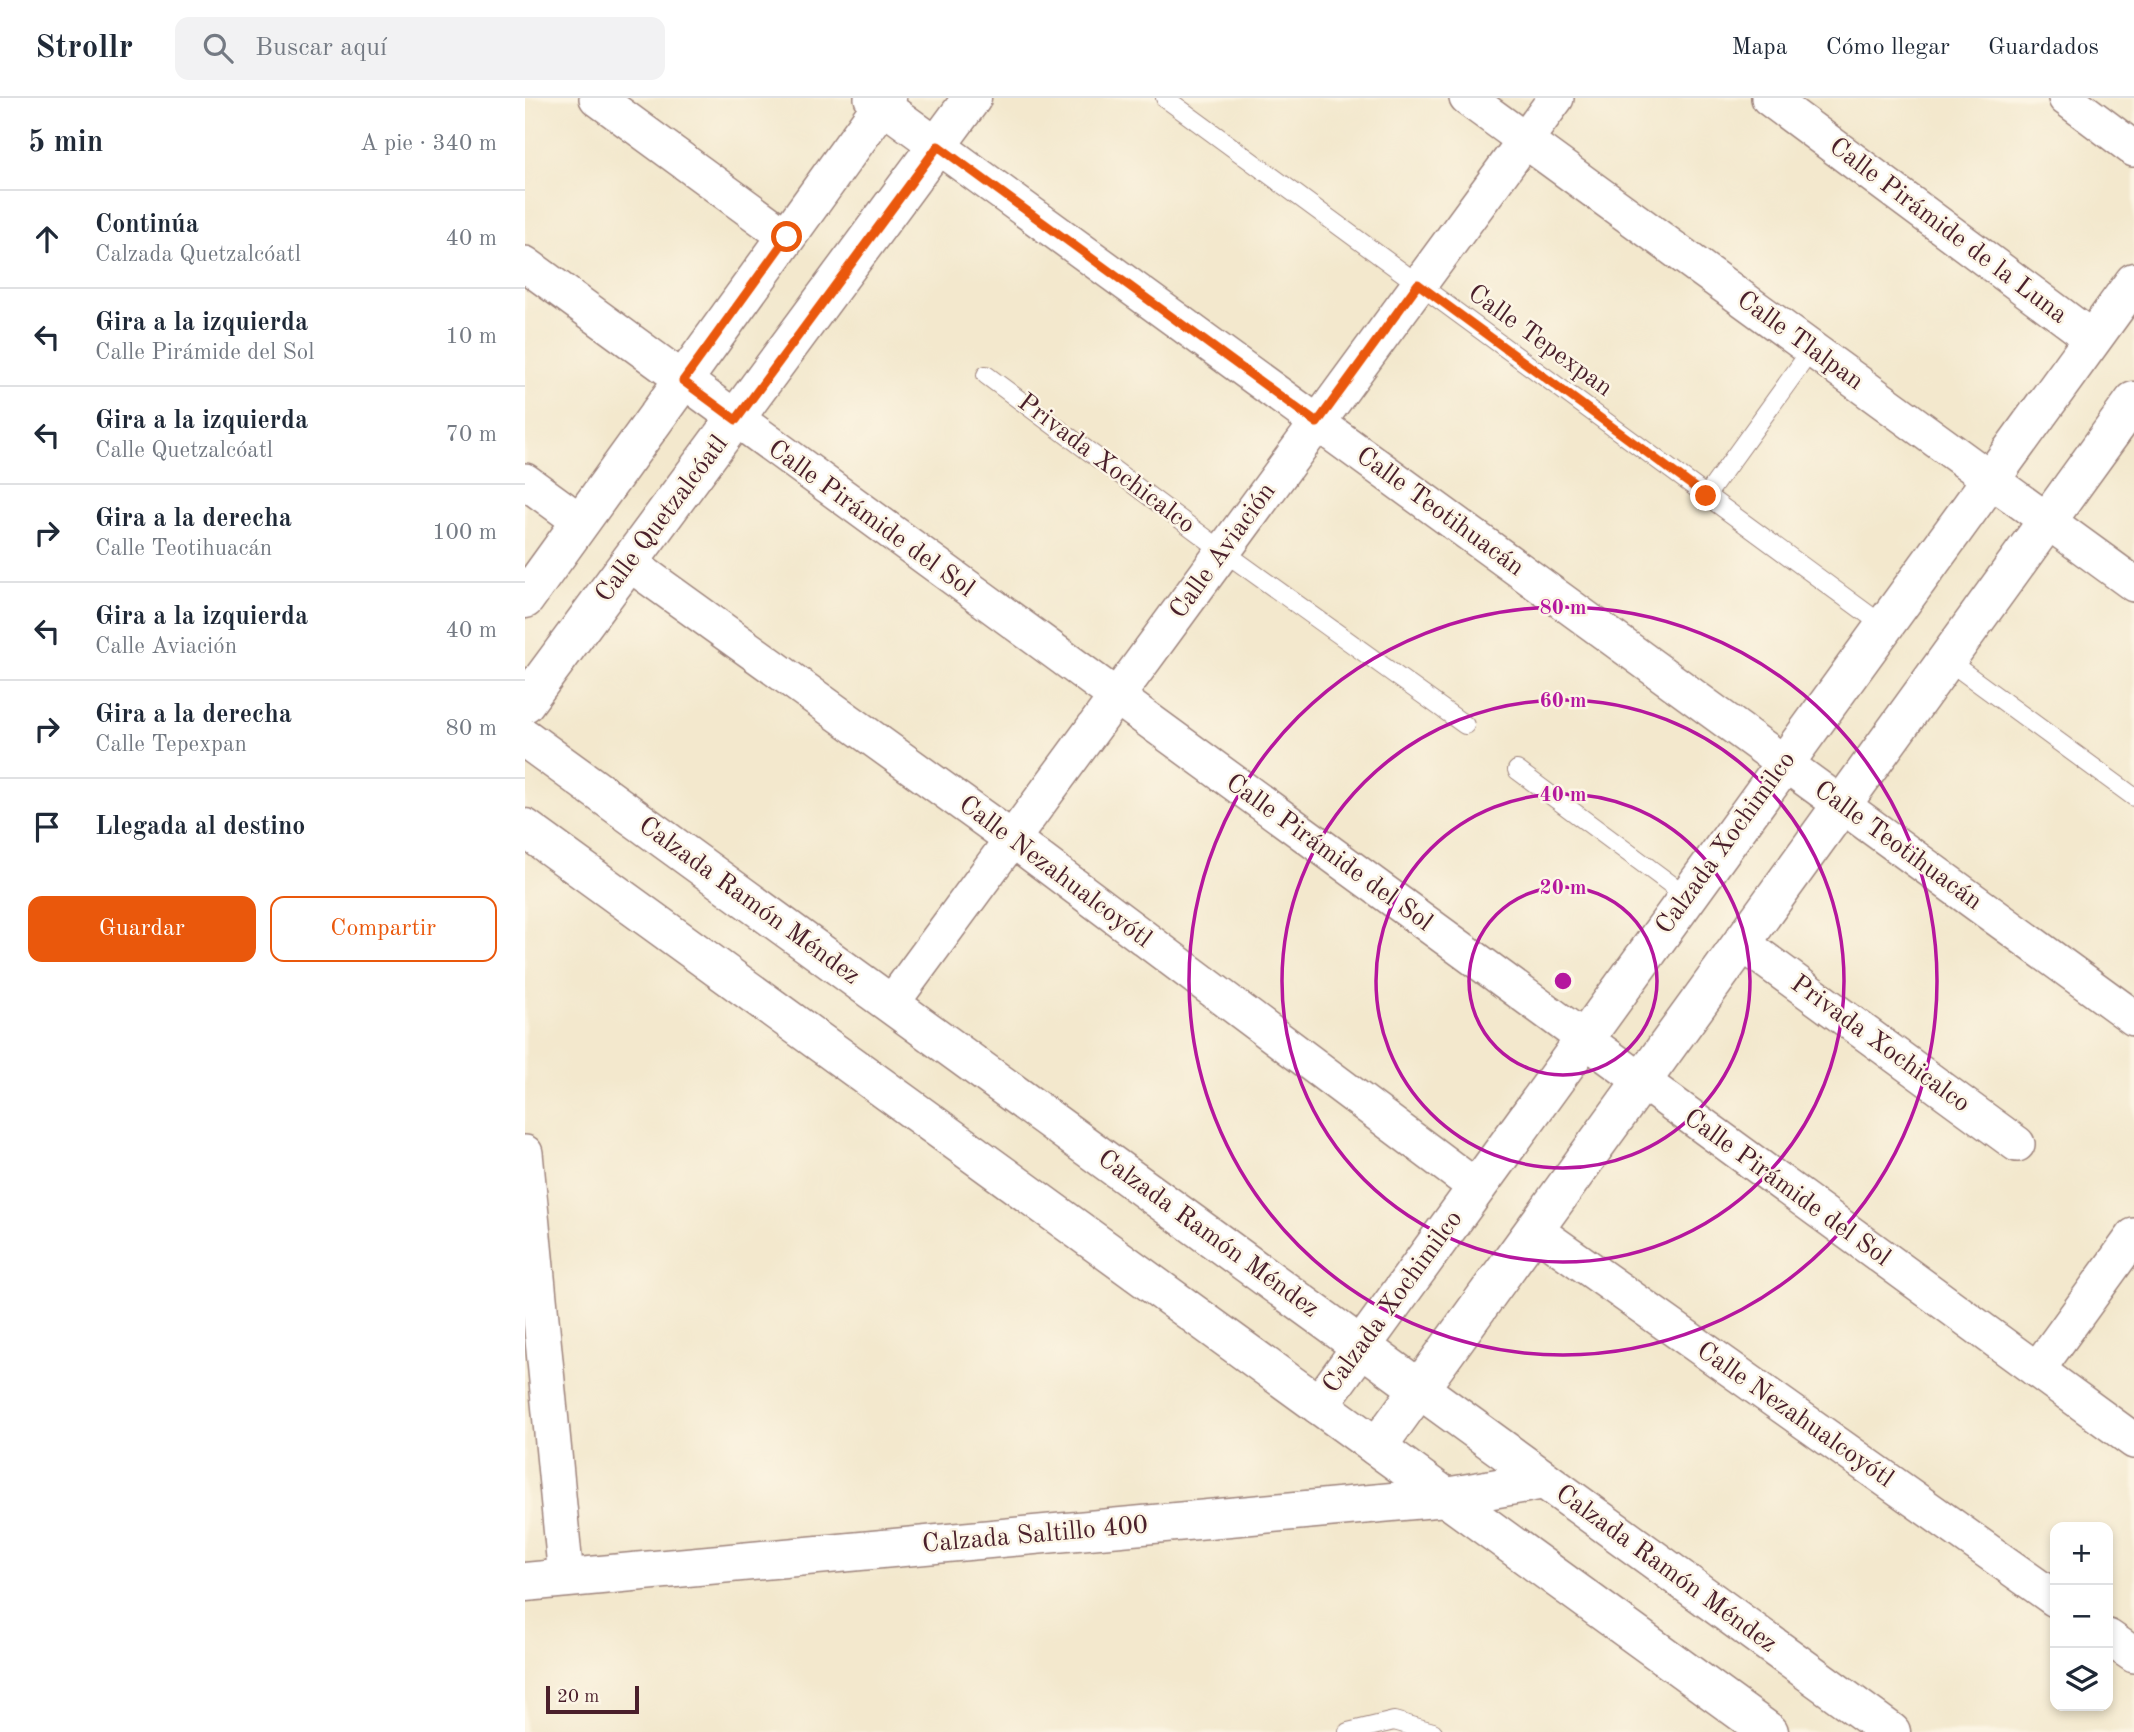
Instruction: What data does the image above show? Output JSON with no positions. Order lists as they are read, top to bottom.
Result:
{
  "streets": {
    "street": [
      "Calle Pirámide de la Luna",
      "Calle Tlalpan",
      "Privada Xochicalco",
      "Calle Teotihuacán",
      "Calle Quetzalcóatl",
      "Calle Pirámide del Sol",
      "Calle Aviación",
      "Calzada Xochimilco",
      "Calle Nezahualcoyótl",
      "Calzada Ramón Méndez",
      "Calzada Saltillo 400"
    ],
    "lane": ["Calle Tepexpan"]
  },
  "crossings": [
    ["Calle Pirámide de la Luna", "Calzada Xochimilco"],
    ["Calle Tepexpan", "Calle Aviación"],
    ["Calle Tepexpan", "Calzada Xochimilco"],
    ["Calle Tlalpan", "Calle Aviación"],
    ["Calle Tlalpan", "Calzada Xochimilco"],
    ["Privada Xochicalco", "Calle Aviación"],
    ["Calle Teotihuacán", "Calle Quetzalcóatl"],
    ["Calle Teotihuacán", "Calle Aviación"],
    ["Calle Teotihuacán", "Calzada Xochimilco"],
    ["Calle Quetzalcóatl", "Calle Pirámide del Sol"],
    ["Calle Quetzalcóatl", "Calle Nezahualcoyótl"],
    ["Calle Pirámide del Sol", "Calle Aviación"],
    ["Calle Pirámide del Sol", "Calzada Xochimilco"],
    ["Calle Aviación", "Calle Nezahualcoyótl"],
    ["Calle Aviación", "Calzada Ramón Méndez"],
    ["Calzada Xochimilco", "Calle Nezahualcoyótl"],
    ["Calzada Xochimilco", "Calzada Ramón Méndez"],
    ["Calzada Ramón Méndez", "Calzada Saltillo 400"]
  ],
  "scale_bar": "20 m",
  "page": {
    "header": "Strollr",
    "search": "Buscar aquí",
    "nav": ["Mapa", "Cómo llegar", "Guardados"],
    "heading": ["5 min", "A pie · 340 m"],
    "list": [
      ["Continúa", "Calzada Quetzalcóatl", "40 m"],
      ["Gira a la izquierda", "Calle Pirámide del Sol", "10 m"],
      ["Gira a la izquierda", "Calle Quetzalcóatl", "70 m"],
      ["Gira a la derecha", "Calle Teotihuacán", "100 m"],
      ["Gira a la izquierda", "Calle Aviación", "40 m"],
      ["Gira a la derecha", "Calle Tepexpan", "80 m"],
      "Llegada al destino"
    ],
    "buttons": ["Guardar", "Compartir"],
    "map_buttons": ["+", "−"],
    "scale": "20 m"
  },
  "rings": [
    "80 m",
    "60 m",
    "40 m",
    "20 m"
  ]
}
